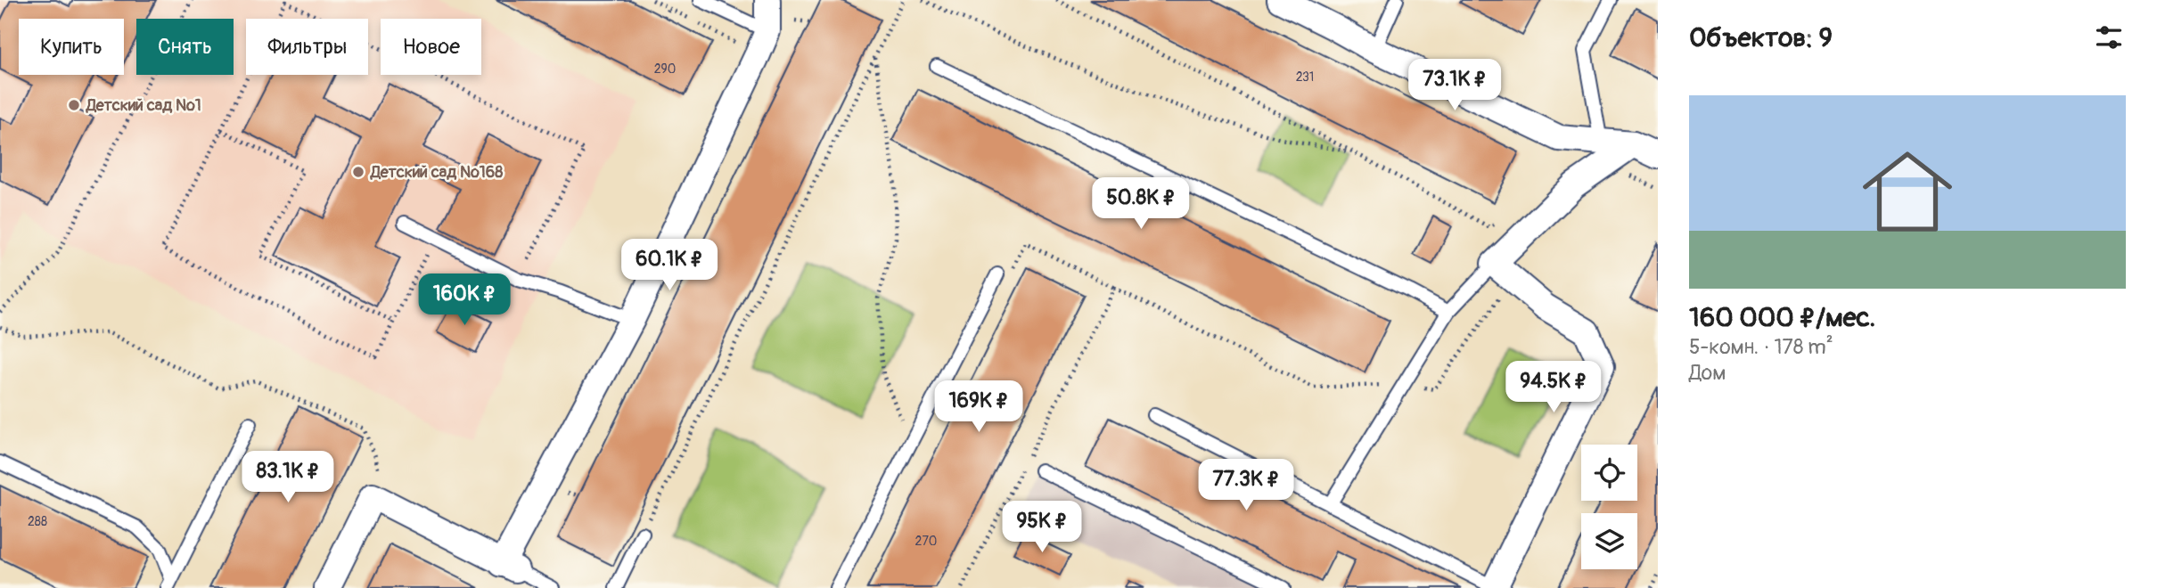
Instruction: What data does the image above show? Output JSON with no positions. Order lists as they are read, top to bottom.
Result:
{
  "places": ["Детский сад №1", "Детский сад №168"],
  "house_numbers": [
    "290",
    "231",
    "288",
    "270"
  ],
  "page": {
    "heading": "Объектов: 9",
    "chip": [
      "Купить",
      "Снять",
      "Фильтры",
      "Новое"
    ],
    "price": [
      "73.1K ₽",
      "50.8K ₽",
      "60.1K ₽",
      "160K ₽",
      "94.5K ₽",
      "169K ₽",
      "83.1K ₽",
      "77.3K ₽",
      "95K ₽"
    ],
    "list": [
      {
        "name": "160 000 ₽/мес.",
        "note": "5-комн. · 178 m² · Дом"
      }
    ]
  }
}
